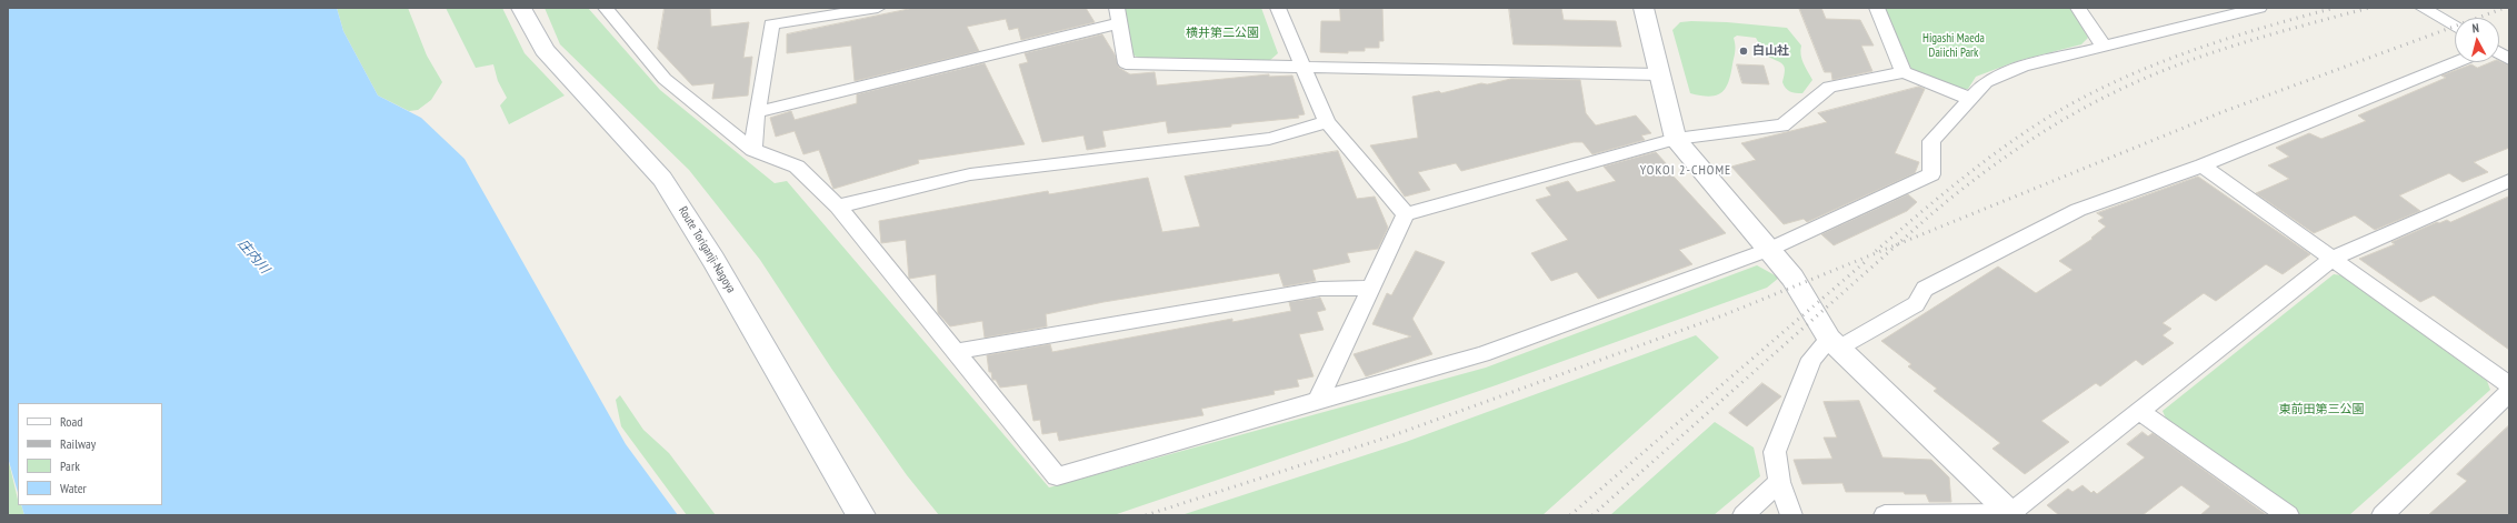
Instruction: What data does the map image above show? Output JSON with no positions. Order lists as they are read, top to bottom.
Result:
{
  "streets": {
    "main road": ["Route Toriganji-Nagoya"]
  },
  "districts": ["YOKOI 2-CHOME"],
  "water": ["庄内川"],
  "parks": ["横井第二公園", "Higashi Maeda Daiichi Park", "東前田第三公園"],
  "places": ["白山社"],
  "legend": [
    "Road",
    "Railway",
    "Park",
    "Water"
  ],
  "north": "top"
}
